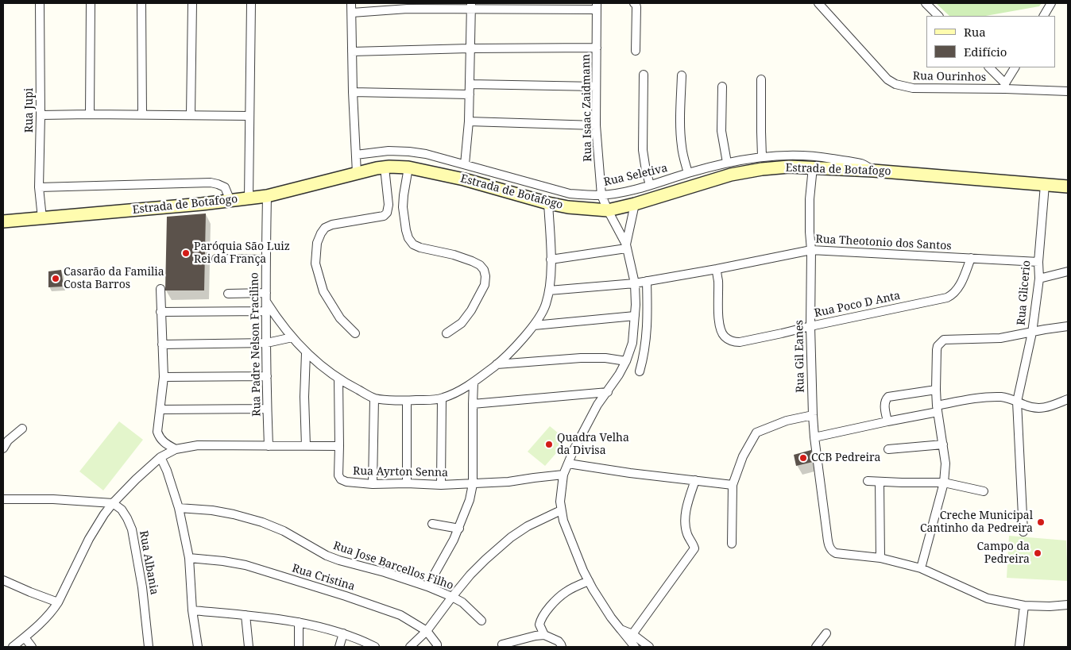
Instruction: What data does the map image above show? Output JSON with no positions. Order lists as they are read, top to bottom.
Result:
{
  "streets": {
    "main road": ["Estrada de Botafogo"],
    "street": [
      "Rua Ourinhos",
      "Rua Isaac Zaidmann",
      "Rua Jupi",
      "Rua Seletiva",
      "Rua Theotonio dos Santos",
      "Rua Glicerio",
      "Rua Poco D Anta",
      "Rua Padre Nelson Fracilino",
      "Rua Gil Eanes",
      "Rua Ayrton Senna",
      "Rua Albania",
      "Rua Jose Barcellos Filho",
      "Rua Cristina"
    ]
  },
  "crossings": [
    ["Rua Isaac Zaidmann", "Estrada de Botafogo"],
    ["Rua Isaac Zaidmann", "Rua Seletiva"],
    ["Rua Jupi", "Estrada de Botafogo"],
    ["Estrada de Botafogo", "Rua Seletiva"],
    ["Estrada de Botafogo", "Rua Glicerio"],
    ["Estrada de Botafogo", "Rua Padre Nelson Fracilino"],
    ["Estrada de Botafogo", "Rua Gil Eanes"],
    ["Rua Theotonio dos Santos", "Rua Glicerio"],
    ["Rua Theotonio dos Santos", "Rua Poco D Anta"],
    ["Rua Theotonio dos Santos", "Rua Gil Eanes"],
    ["Rua Poco D Anta", "Rua Gil Eanes"]
  ],
  "places": [
    "Paróquia São Luiz Rei da França",
    "Casarão da Familia Costa Barros",
    "Quadra Velha da Divisa",
    "CCB Pedreira",
    "Creche Municipal Cantinho da Pedreira",
    "Campo da Pedreira"
  ],
  "legend": ["Rua", "Edifício"]
}
